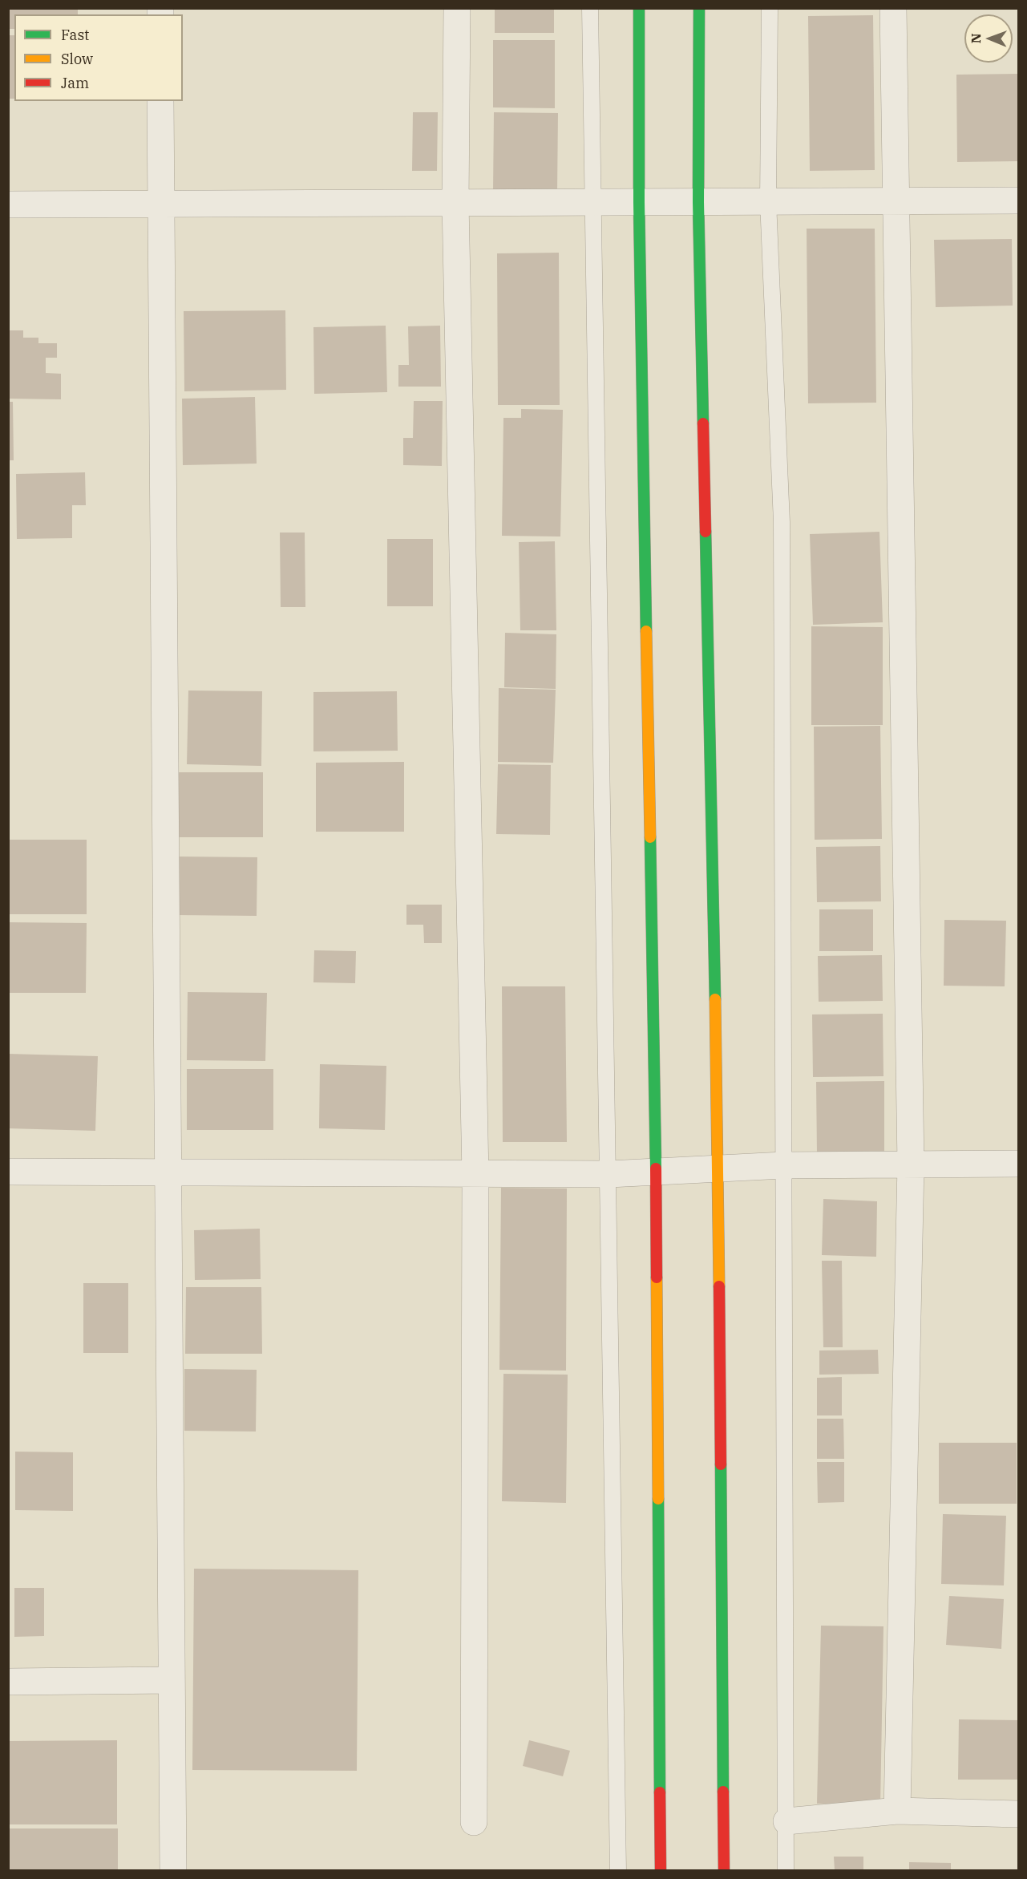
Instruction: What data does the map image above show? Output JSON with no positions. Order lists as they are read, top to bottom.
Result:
{
  "legend": ["Fast", "Slow", "Jam"],
  "north": "left"
}
